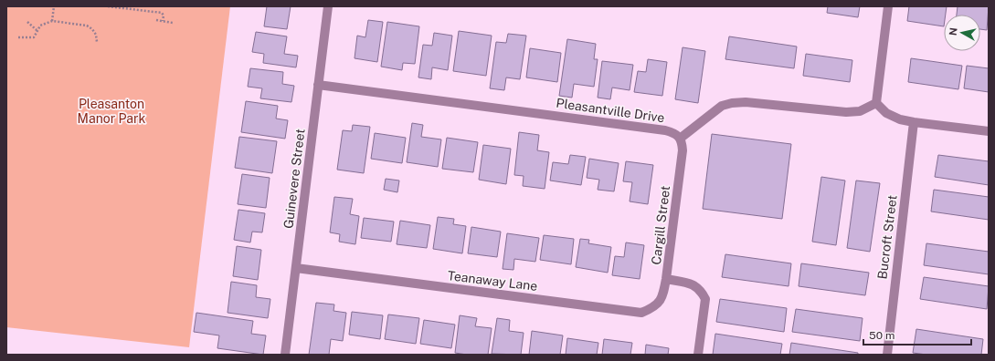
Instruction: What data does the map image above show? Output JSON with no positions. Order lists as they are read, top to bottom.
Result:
{
  "streets": {
    "street": [
      "Pleasantville Drive",
      "Guinevere Street",
      "Cargill Street",
      "Bucroft Street",
      "Teanaway Lane"
    ]
  },
  "crossings": [
    ["Pleasantville Drive", "Guinevere Street"],
    ["Pleasantville Drive", "Cargill Street"],
    ["Guinevere Street", "Teanaway Lane"],
    ["Cargill Street", "Teanaway Lane"]
  ],
  "parks": ["Pleasanton Manor Park"],
  "scale_bar": "50 m",
  "north": "left"
}
